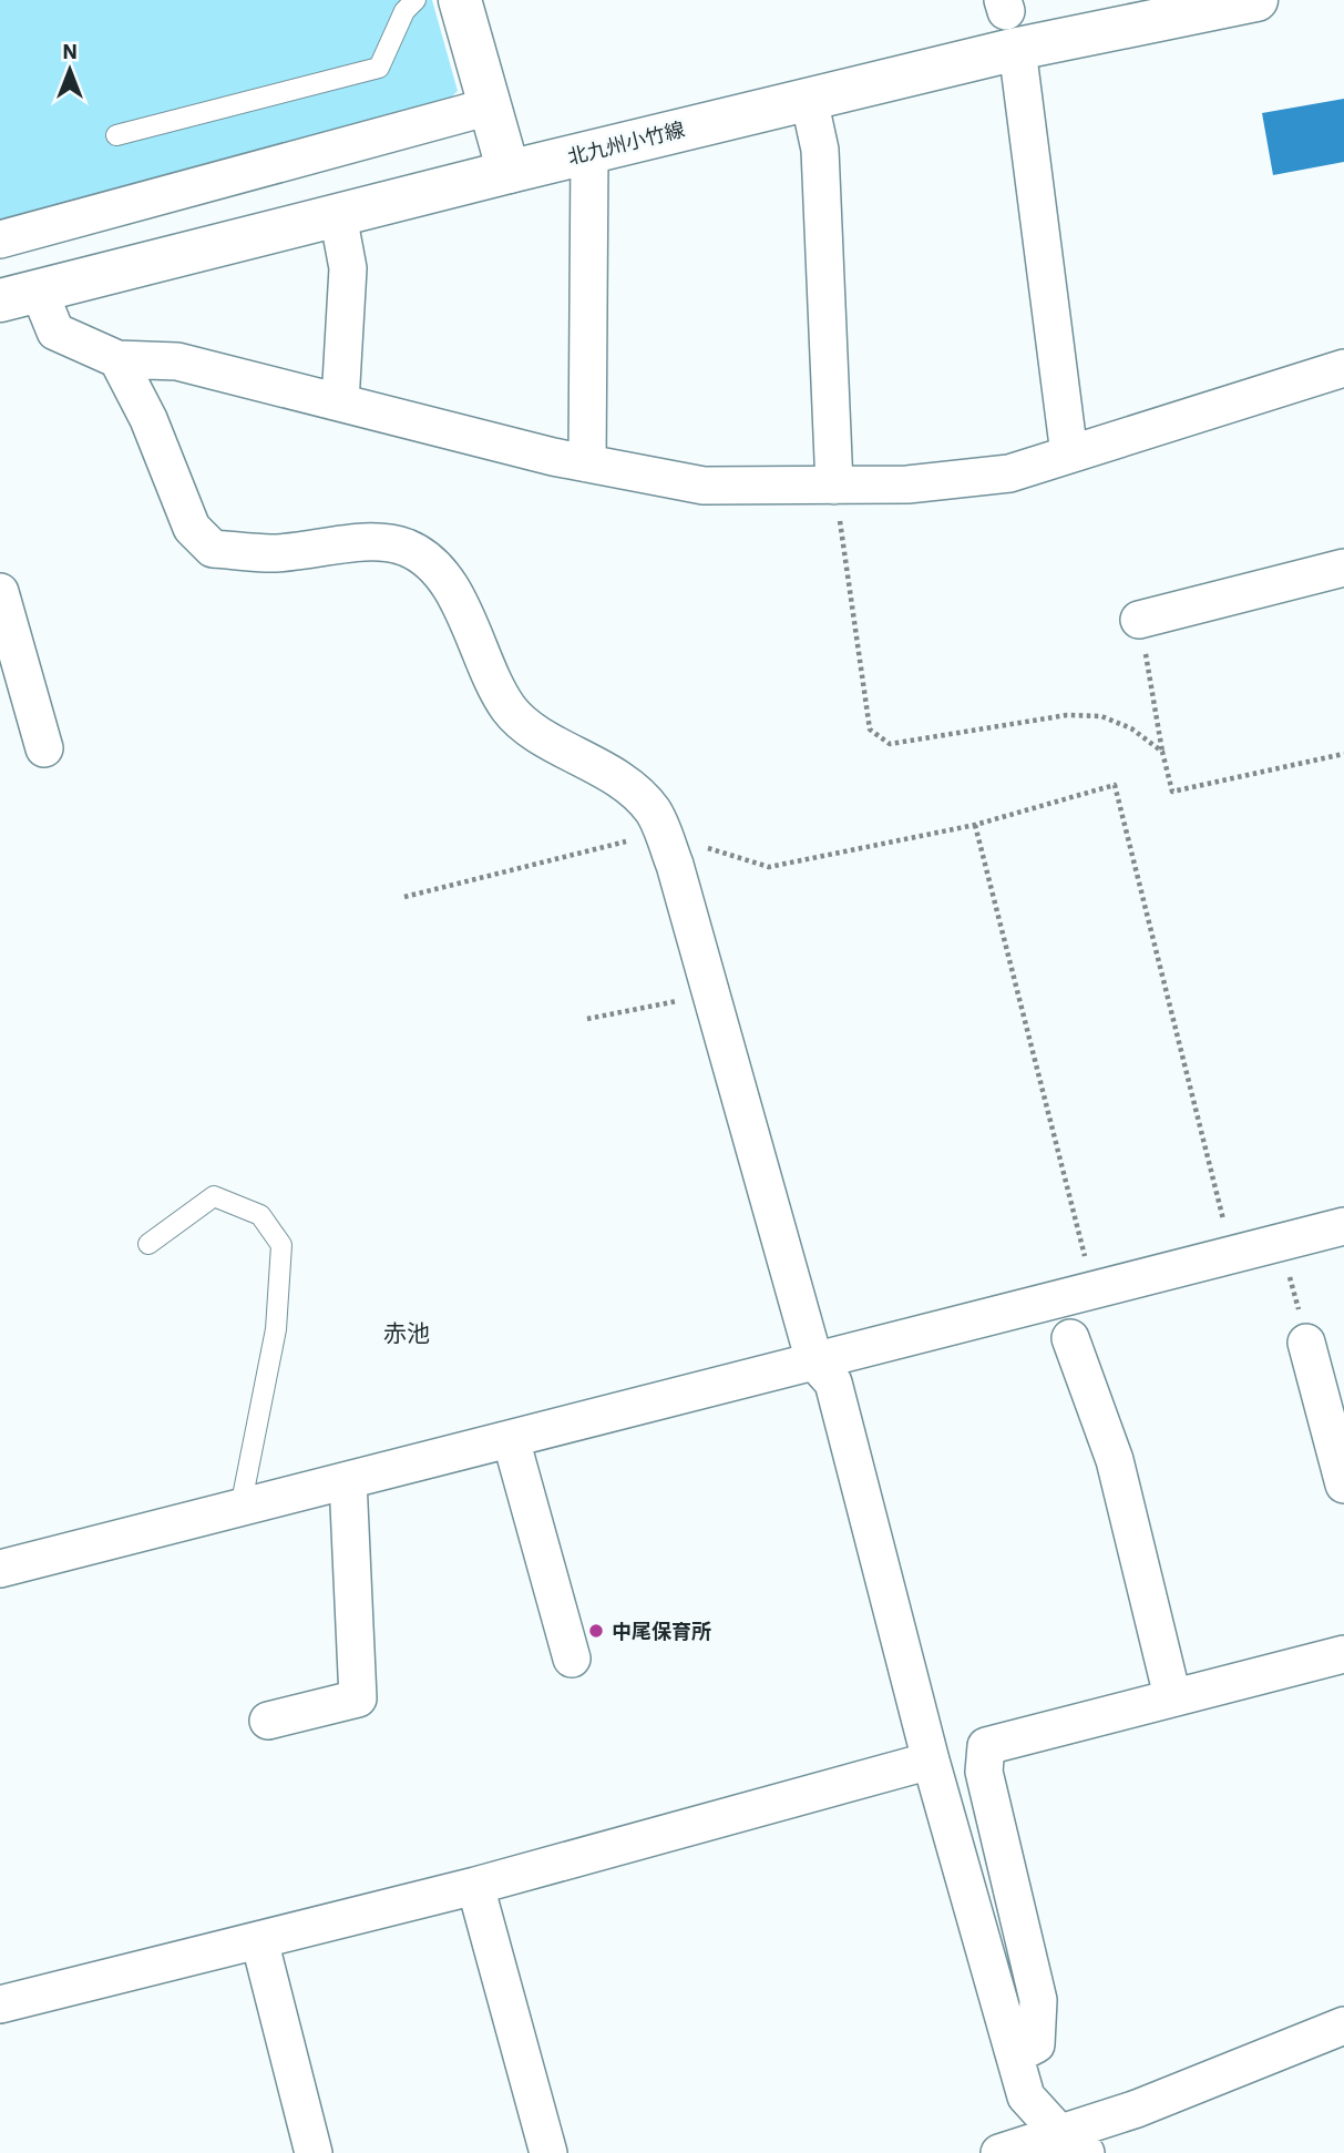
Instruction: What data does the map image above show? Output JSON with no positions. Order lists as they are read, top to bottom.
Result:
{
  "streets": {
    "main road": ["北九州小竹線"]
  },
  "districts": ["赤池"],
  "places": ["中尾保育所"],
  "north": "top"
}
